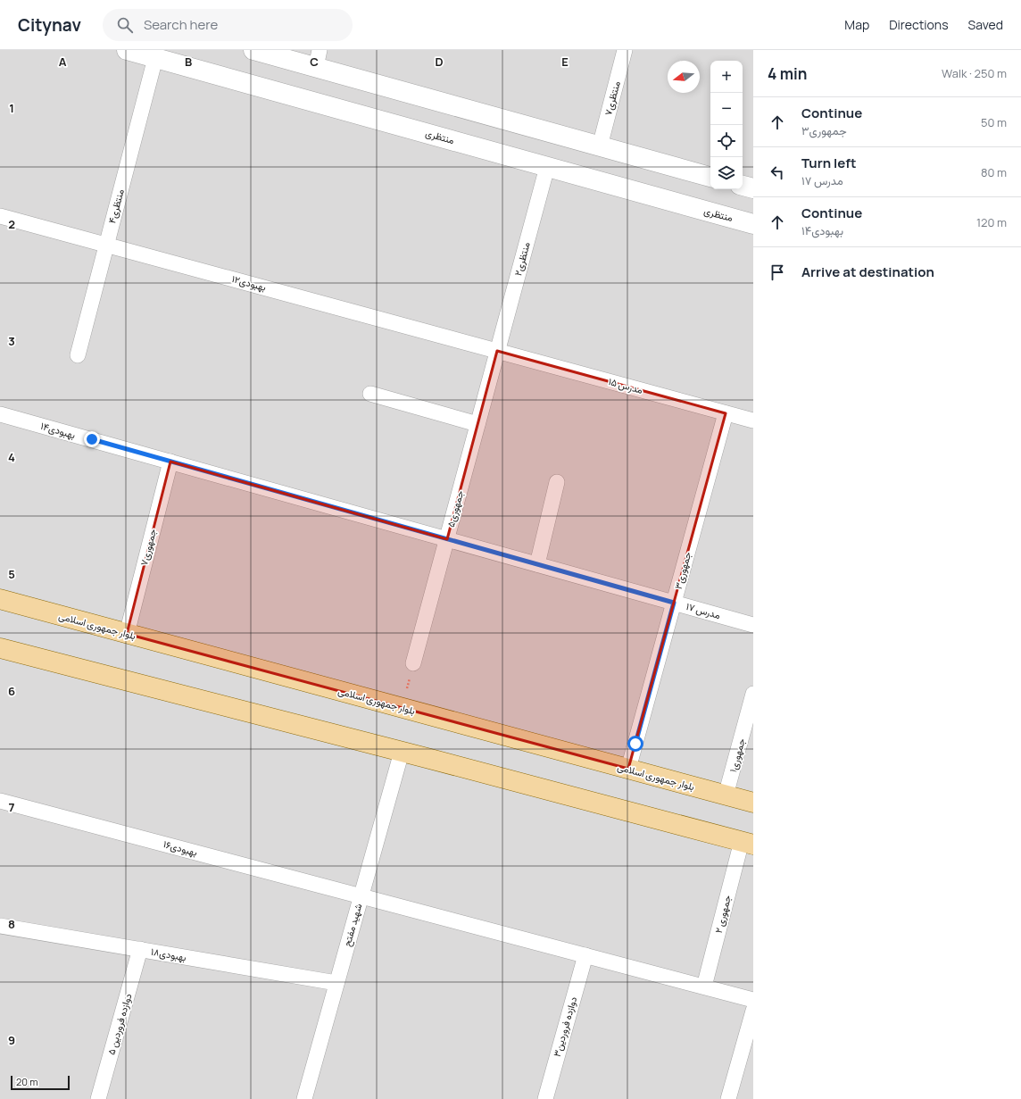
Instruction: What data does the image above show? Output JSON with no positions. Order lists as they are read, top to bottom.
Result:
{
  "streets": {
    "main road": ["بلوار جمهوری اسلامی"],
    "street": [
      "منتظری۷",
      "منتظری",
      "منتظری۴",
      "منتظری۲",
      "بهبودی۱۲",
      "مدرس ۱۵",
      "بهبودی۱۴",
      "جمهوری۵",
      "جمهوری۷",
      "جمهوری۳",
      "مدرس ۱۷",
      "جمهوری۱",
      "بهبودی۱۶",
      "جمهوری ۲",
      "شهید مفتح",
      "بهبودی۱۸",
      "دوازده فروردین ۵",
      "دوازده فروردین۳"
    ]
  },
  "crossings": [
    ["منتظری", "منتظری۴"],
    ["منتظری", "منتظری۲"],
    ["منتظری۴", "بهبودی۱۲"],
    ["منتظری۲", "بهبودی۱۲"],
    ["منتظری۲", "مدرس ۱۵"],
    ["منتظری۲", "جمهوری۵"],
    ["بهبودی۱۲", "مدرس ۱۵"],
    ["بهبودی۱۲", "جمهوری۵"],
    ["مدرس ۱۵", "جمهوری۵"],
    ["مدرس ۱۵", "جمهوری۳"],
    ["بهبودی۱۴", "جمهوری۵"],
    ["بهبودی۱۴", "جمهوری۷"],
    ["بهبودی۱۴", "مدرس ۱۷"],
    ["جمهوری۵", "مدرس ۱۷"],
    ["جمهوری۷", "بلوار جمهوری اسلامی"],
    ["جمهوری۳", "مدرس ۱۷"],
    ["جمهوری۳", "بلوار جمهوری اسلامی"],
    ["بلوار جمهوری اسلامی", "جمهوری۱"],
    ["بهبودی۱۶", "جمهوری ۲"],
    ["بهبودی۱۶", "شهید مفتح"],
    ["بهبودی۱۶", "دوازده فروردین۳"],
    ["شهید مفتح", "بهبودی۱۸"],
    ["بهبودی۱۸", "دوازده فروردین ۵"]
  ],
  "scale_bar": "20 m",
  "north": "left",
  "page": {
    "header": "Citynav",
    "search": "Search here",
    "nav": ["Map", "Directions", "Saved"],
    "heading": ["4 min", "Walk · 250 m"],
    "map_buttons": ["+", "−"],
    "list": [
      ["Continue", "جمهوری۳", "50 m"],
      ["Turn left", "مدرس ۱۷", "80 m"],
      ["Continue", "بهبودی۱۴", "120 m"],
      "Arrive at destination"
    ],
    "scale": "20 m"
  },
  "grid": {
    "columns": [
      "A",
      "B",
      "C",
      "D",
      "E"
    ],
    "rows": [
      "1",
      "2",
      "3",
      "4",
      "5",
      "6",
      "7",
      "8",
      "9"
    ]
  }
}
